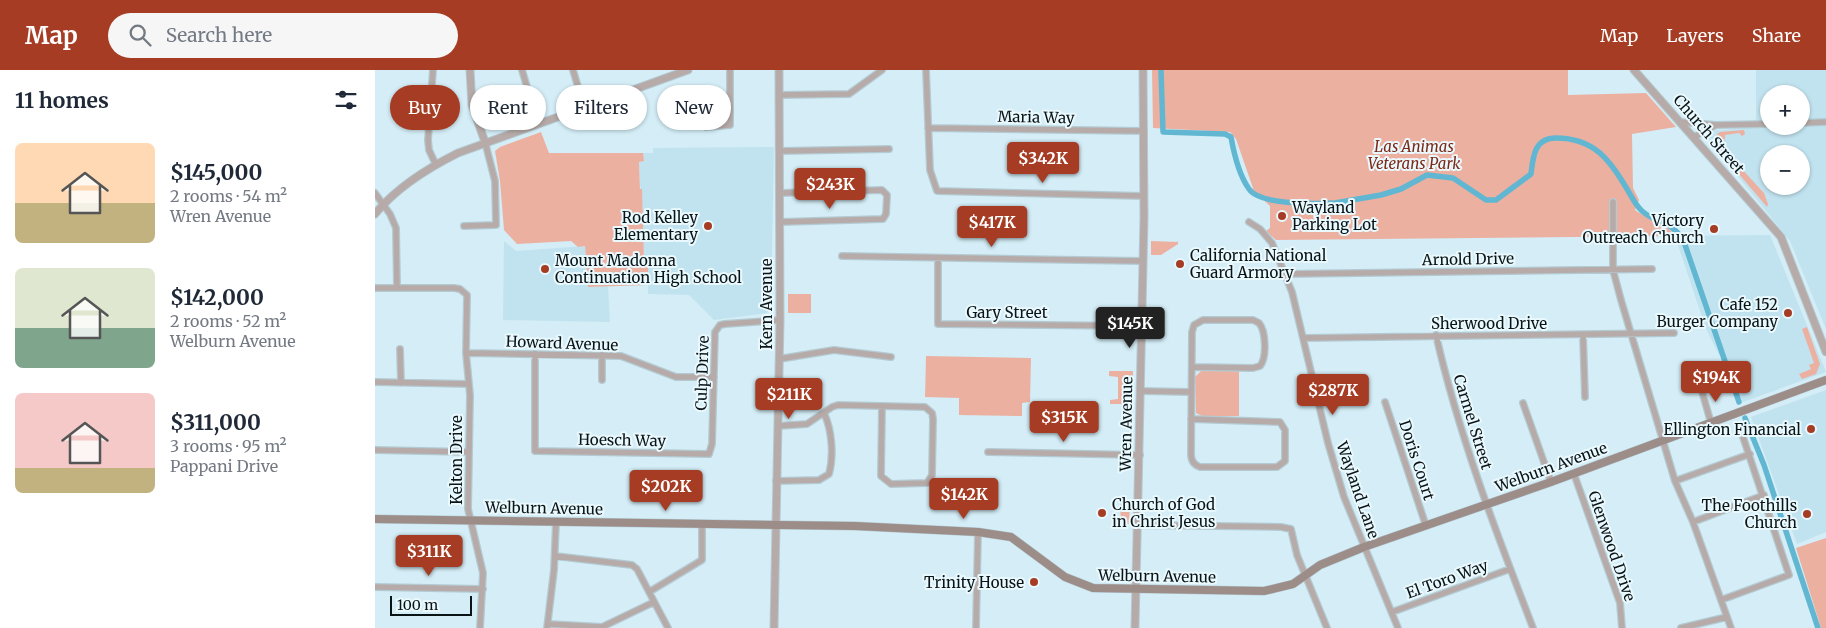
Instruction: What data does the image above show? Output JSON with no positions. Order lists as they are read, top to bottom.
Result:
{
  "streets": {
    "main road": ["Welburn Avenue"],
    "street": [
      "Maria Way",
      "Church Street",
      "Arnold Drive",
      "Kern Avenue",
      "Gary Street",
      "Sherwood Drive",
      "Howard Avenue",
      "Culp Drive",
      "Carmel Street",
      "Wren Avenue",
      "Hoesch Way",
      "Kelton Drive",
      "Doris Court",
      "Wayland Lane",
      "Glenwood Drive",
      "El Toro Way"
    ]
  },
  "crossings": [
    ["Maria Way", "Wren Avenue"],
    ["Arnold Drive", "Wayland Lane"],
    ["Kern Avenue", "Culp Drive"],
    ["Kern Avenue", "Welburn Avenue"],
    ["Gary Street", "Wren Avenue"],
    ["Sherwood Drive", "Carmel Street"],
    ["Sherwood Drive", "Wayland Lane"],
    ["Howard Avenue", "Culp Drive"],
    ["Howard Avenue", "Hoesch Way"],
    ["Howard Avenue", "Kelton Drive"],
    ["Culp Drive", "Hoesch Way"],
    ["Carmel Street", "Welburn Avenue"],
    ["Carmel Street", "El Toro Way"],
    ["Wren Avenue", "Welburn Avenue"],
    ["Kelton Drive", "Welburn Avenue"],
    ["Doris Court", "Welburn Avenue"],
    ["Welburn Avenue", "Wayland Lane"],
    ["Welburn Avenue", "Glenwood Drive"],
    ["Wayland Lane", "El Toro Way"]
  ],
  "parks": ["Las Animas Veterans Park"],
  "places": [
    "Wayland Parking Lot",
    "Rod Kelley Elementary",
    "Victory Outreach Church",
    "California National Guard Armory",
    "Mount Madonna Continuation High School",
    "Cafe 152 Burger Company",
    "Ellington Financial",
    "Church of God in Christ Jesus",
    "The Foothills Church",
    "Trinity House"
  ],
  "scale_bar": "100 m",
  "page": {
    "header": "Map",
    "search": "Search here",
    "nav": ["Map", "Layers", "Share"],
    "heading": "11 homes",
    "map_buttons": ["+", "−"],
    "chip": [
      "Buy",
      "Rent",
      "Filters",
      "New"
    ],
    "list": [
      {
        "name": "$145,000",
        "note": "2 rooms · 54 m² · Wren Avenue"
      },
      {
        "name": "$142,000",
        "note": "2 rooms · 52 m² · Welburn Avenue"
      },
      {
        "name": "$311,000",
        "note": "3 rooms · 95 m² · Pappani Drive"
      }
    ],
    "price": [
      "$342K",
      "$243K",
      "$417K",
      "$145K",
      "$194K",
      "$287K",
      "$211K",
      "$315K",
      "$202K",
      "$142K",
      "$311K"
    ],
    "scale": "100 m"
  }
}
